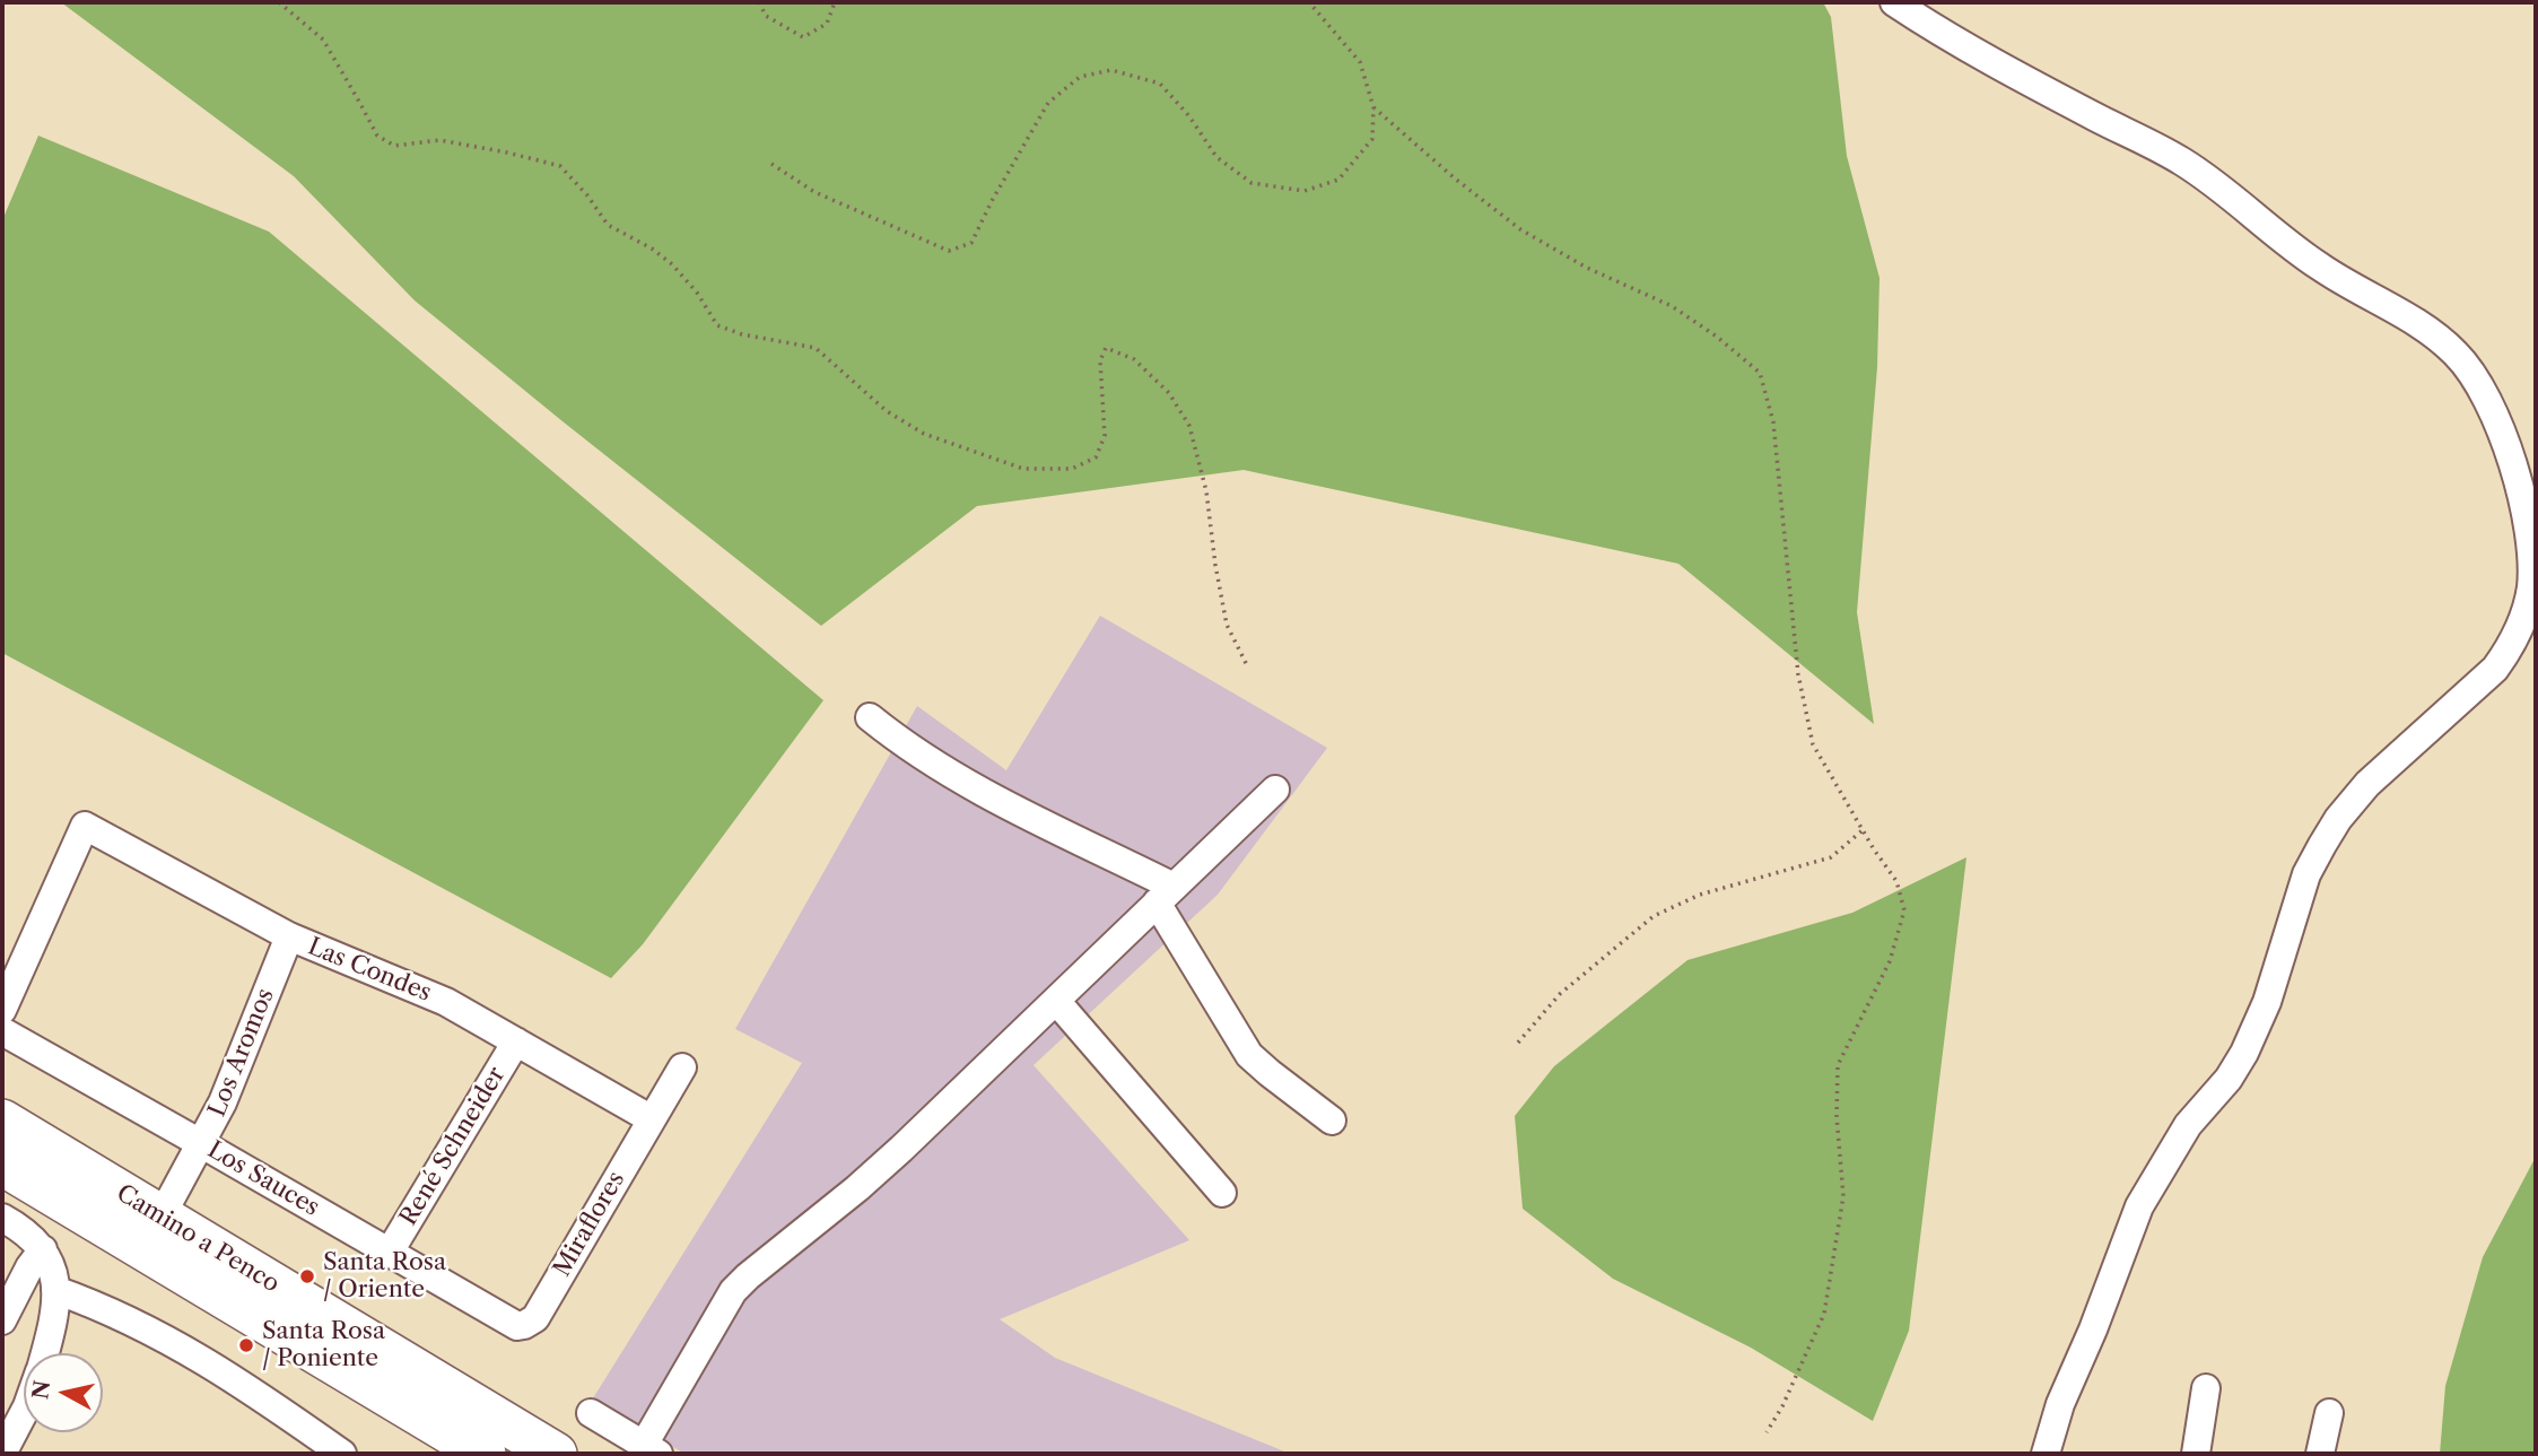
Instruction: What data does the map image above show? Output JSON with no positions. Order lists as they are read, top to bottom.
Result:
{
  "streets": {
    "highway": ["Camino a Penco"],
    "street": [
      "Las Condes",
      "Los Aromos",
      "René Schneider",
      "Los Sauces",
      "Miraflores"
    ]
  },
  "crossings": [
    ["Las Condes", "Los Aromos"],
    ["Las Condes", "René Schneider"],
    ["Las Condes", "Miraflores"],
    ["Los Aromos", "Los Sauces"],
    ["Los Aromos", "Camino a Penco"],
    ["René Schneider", "Los Sauces"],
    ["Los Sauces", "Miraflores"]
  ],
  "places": ["Santa Rosa / Oriente", "Santa Rosa / Poniente"],
  "north": "left"
}
